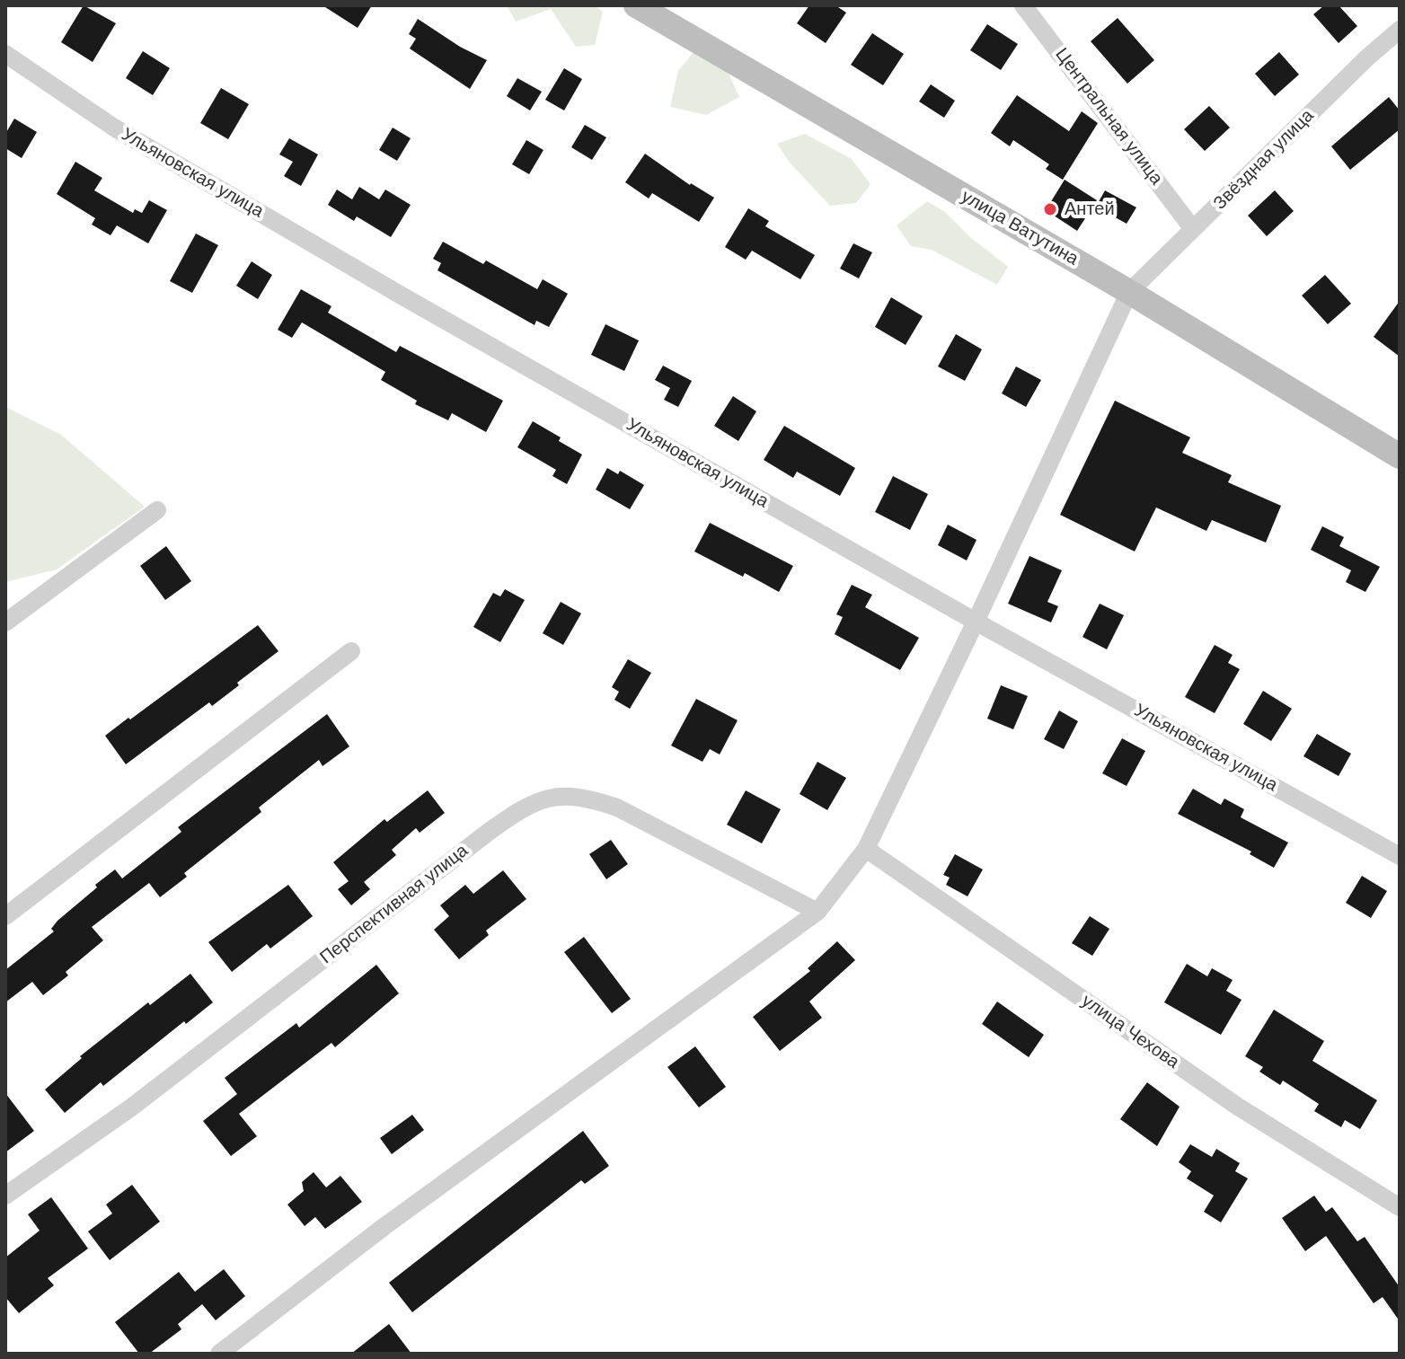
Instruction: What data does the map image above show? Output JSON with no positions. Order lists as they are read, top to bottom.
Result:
{
  "streets": {
    "main road": ["улица Ватутина"],
    "street": [
      "Центральная улица",
      "Звёздная улица",
      "Ульяновская улица",
      "Перспективная улица",
      "улица Чехова"
    ]
  },
  "crossings": [
    ["Центральная улица", "Звёздная улица"],
    ["Звёздная улица", "улица Ватутина"]
  ],
  "places": ["Антей"]
}
